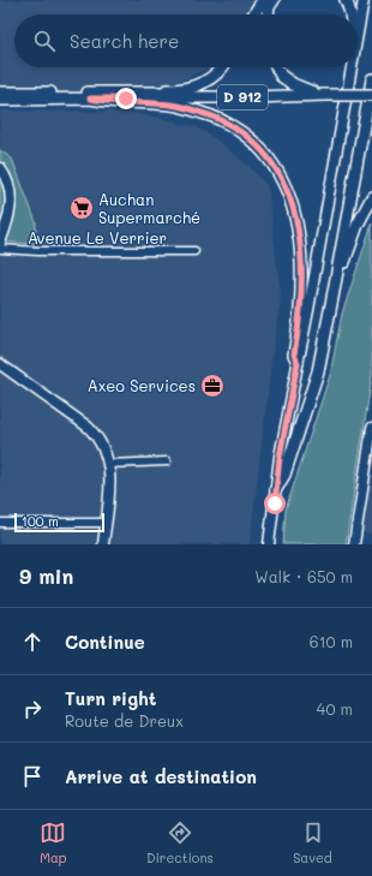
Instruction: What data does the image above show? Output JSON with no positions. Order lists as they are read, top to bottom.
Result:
{
  "streets": {
    "main road": ["D 912"],
    "street": ["Avenue Le Verrier"]
  },
  "places": {
    "supermarket": ["Auchan Supermarché"],
    "office": ["Axeo Services"]
  },
  "scale_bar": "100 m",
  "page": {
    "search": "Search here",
    "scale": "100 m",
    "heading": ["9 min", "Walk · 650 m"],
    "list": [
      ["Continue", "610 m"],
      ["Turn right", "Route de Dreux", "40 m"],
      "Arrive at destination"
    ],
    "nav": ["Map", "Directions", "Saved"]
  }
}
